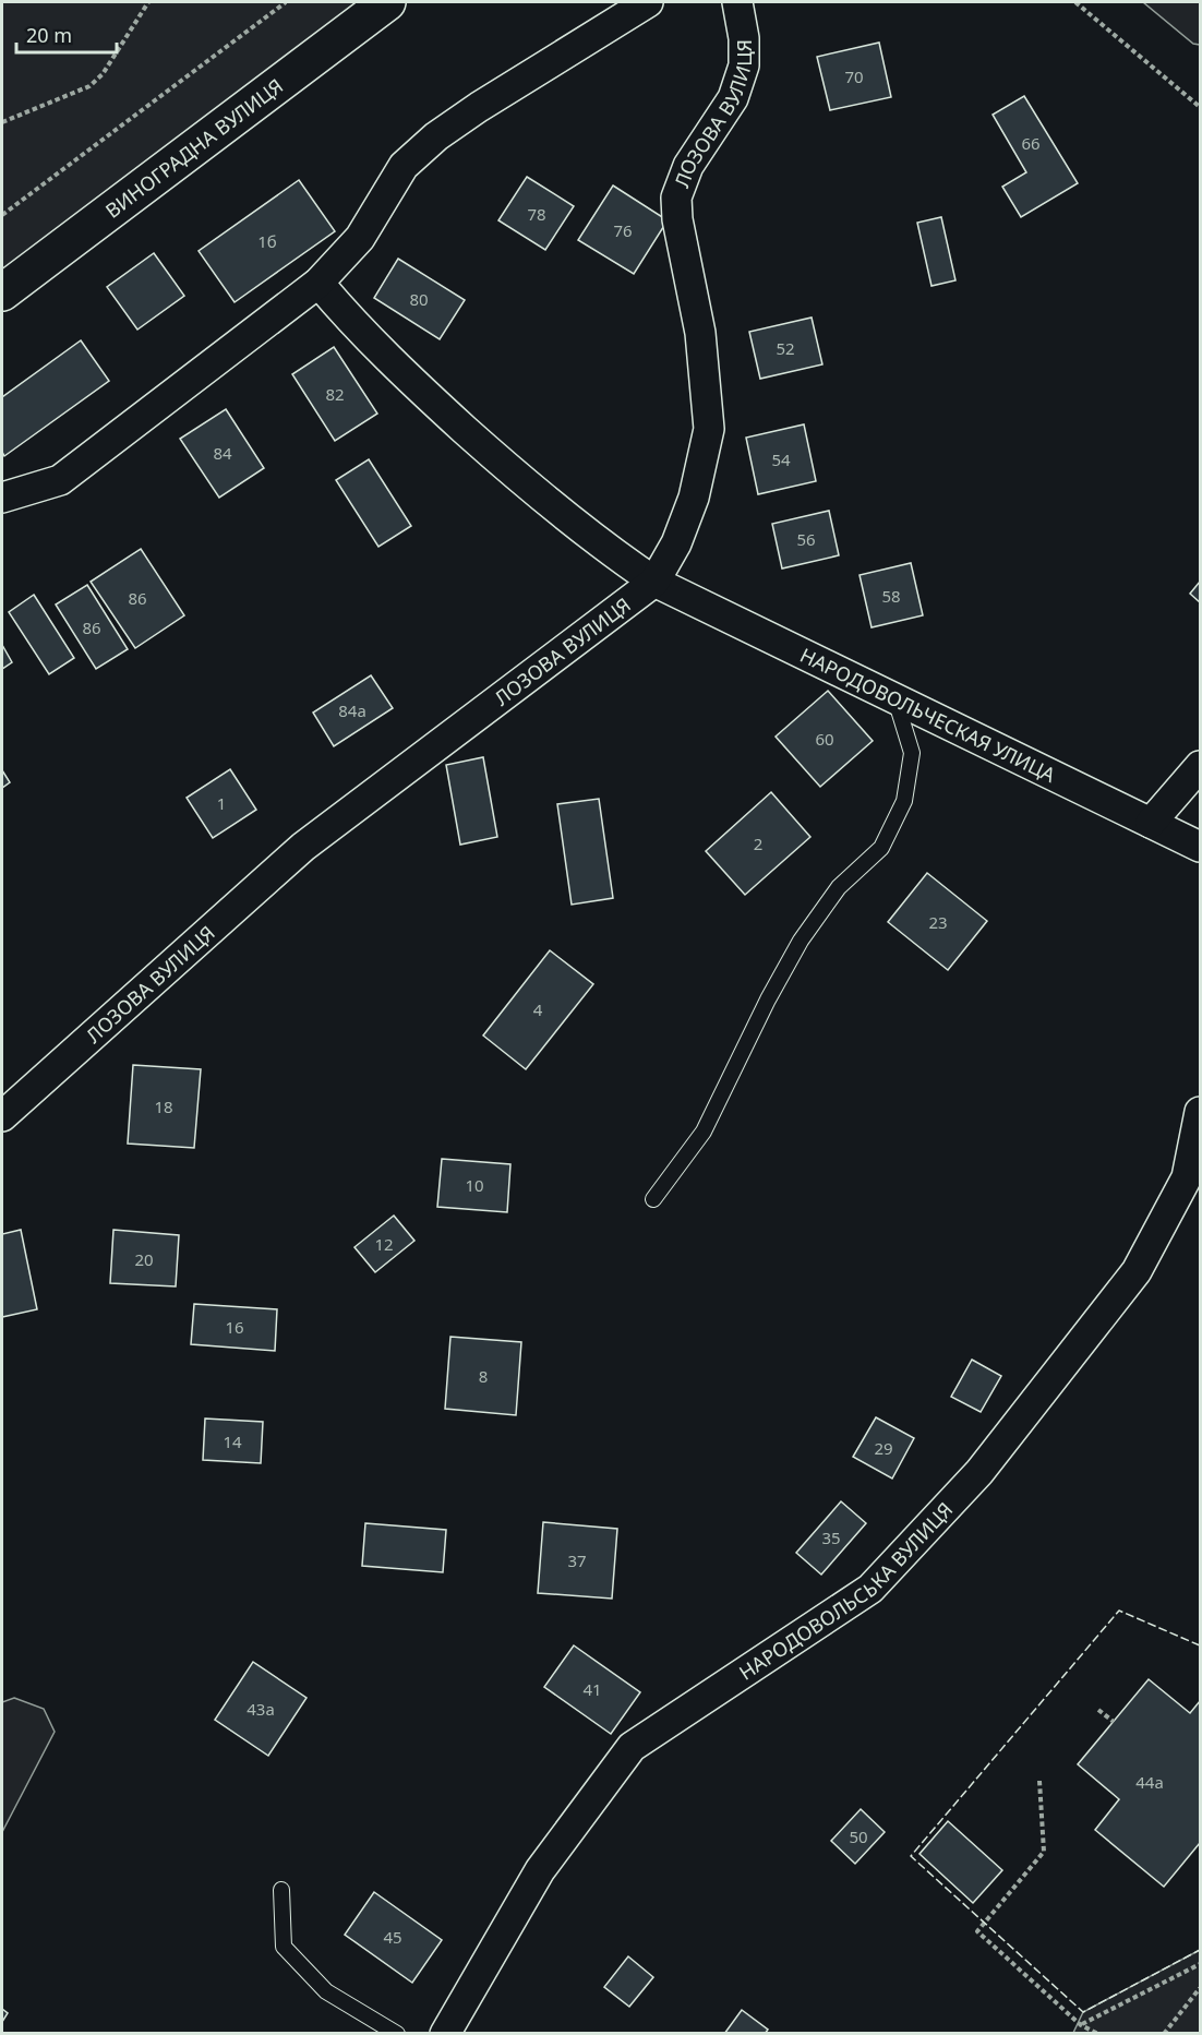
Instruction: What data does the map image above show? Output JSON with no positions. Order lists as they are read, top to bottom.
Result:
{
  "streets": {
    "street": [
      "ЛОЗОВА ВУЛИЦЯ",
      "ВИНОГРАДНА ВУЛИЦЯ",
      "НАРОДОВОЛЬЧЕСКАЯ УЛИЦА",
      "НАРОДОВОЛЬСЬКА ВУЛИЦЯ"
    ]
  },
  "crossings": [
    ["ЛОЗОВА ВУЛИЦЯ", "НАРОДОВОЛЬЧЕСКАЯ УЛИЦА"]
  ],
  "house_numbers": [
    "70",
    "66",
    "78",
    "76",
    "1б",
    "80",
    "52",
    "82",
    "84",
    "54",
    "56",
    "58",
    "86",
    "86",
    "84а",
    "60",
    "1",
    "2",
    "23",
    "4",
    "18",
    "10",
    "12",
    "20",
    "16",
    "8",
    "14",
    "29",
    "35",
    "37",
    "41",
    "43а",
    "44а",
    "50",
    "45"
  ],
  "scale_bar": "20 m"
}
